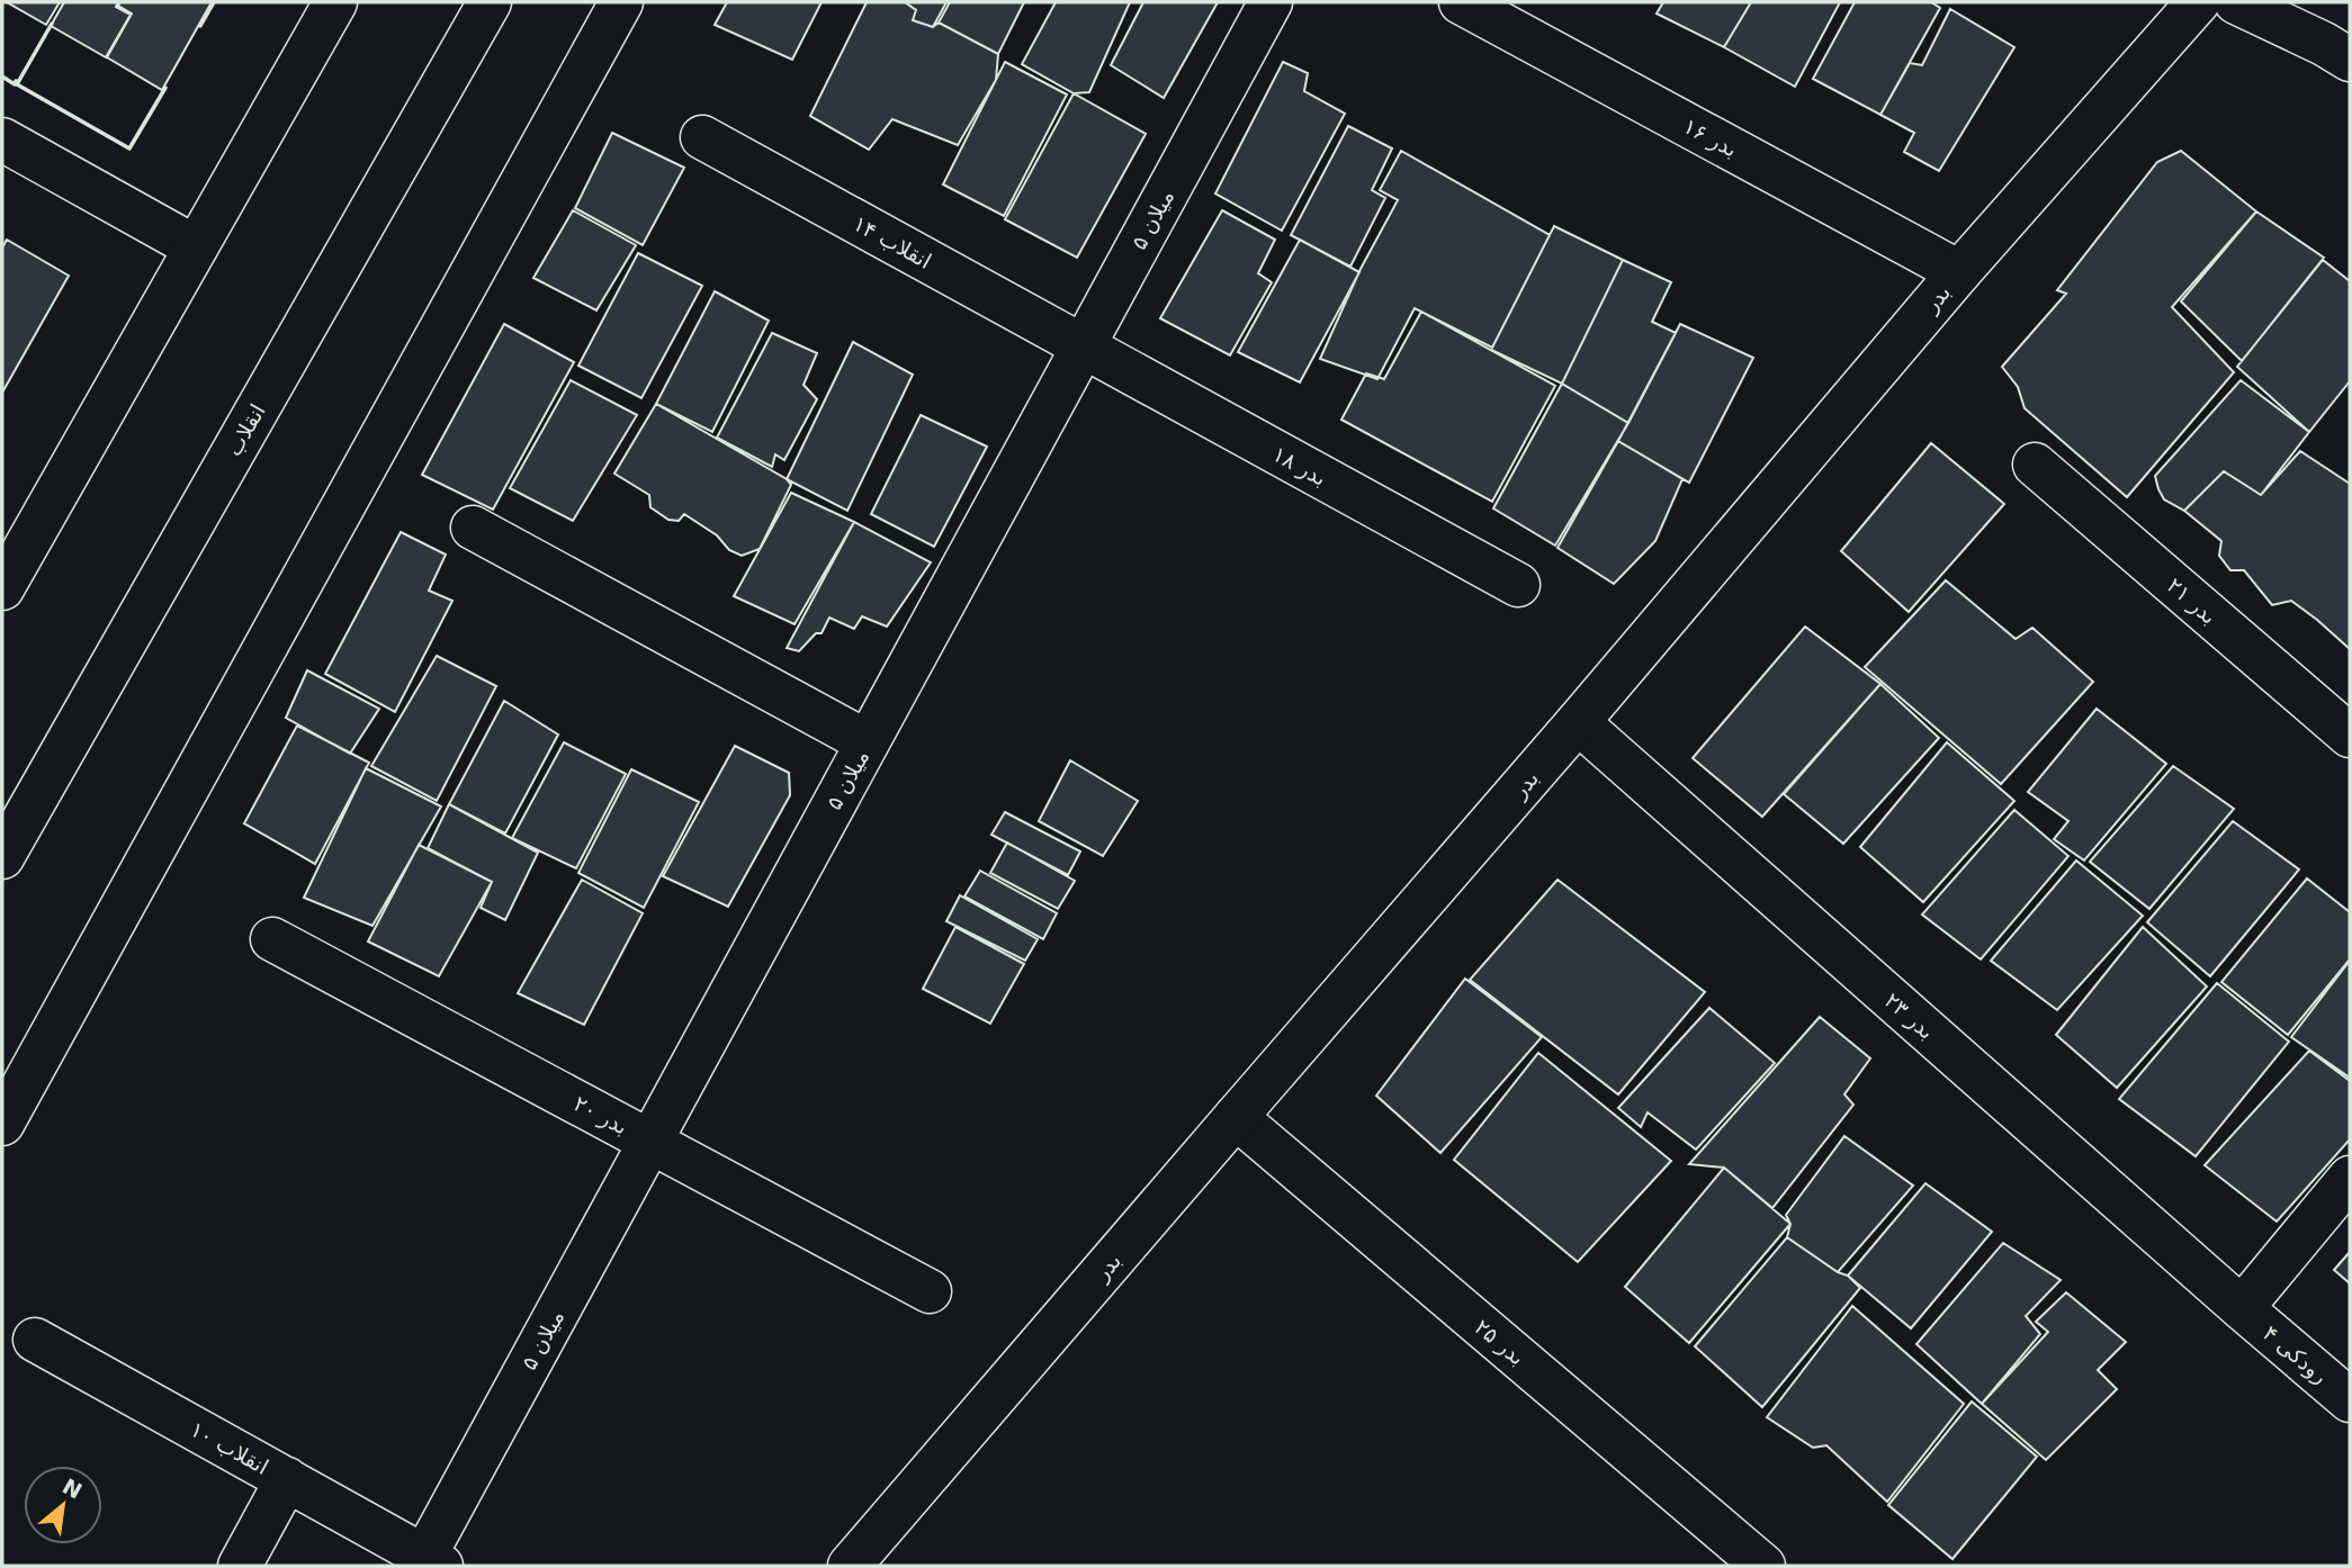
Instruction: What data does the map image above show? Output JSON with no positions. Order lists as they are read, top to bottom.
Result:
{
  "streets": {
    "street": [
      "بدر ۱۶",
      "میلان ۵",
      "انقلاب ۱۴",
      "بدر",
      "انقلاب",
      "بدر ۱‍۸",
      "بدر ۲۱",
      "بدر ۲۳",
      "بدر ۲۰",
      "بدر ۲۵",
      "رودکی ۴",
      "انقلاب ۱۰"
    ]
  },
  "crossings": [
    ["بدر ۱۶", "بدر"],
    ["میلان ۵", "انقلاب ۱۴"],
    ["میلان ۵", "بدر ۱‍۸"],
    ["میلان ۵", "بدر ۲۰"],
    ["میلان ۵", "انقلاب ۱۰"],
    ["انقلاب ۱۴", "بدر ۱‍۸"],
    ["بدر", "بدر ۲۳"],
    ["بدر", "بدر ۲۵"],
    ["بدر ۲۳", "رودکی ۴"]
  ],
  "north": "top right"
}
